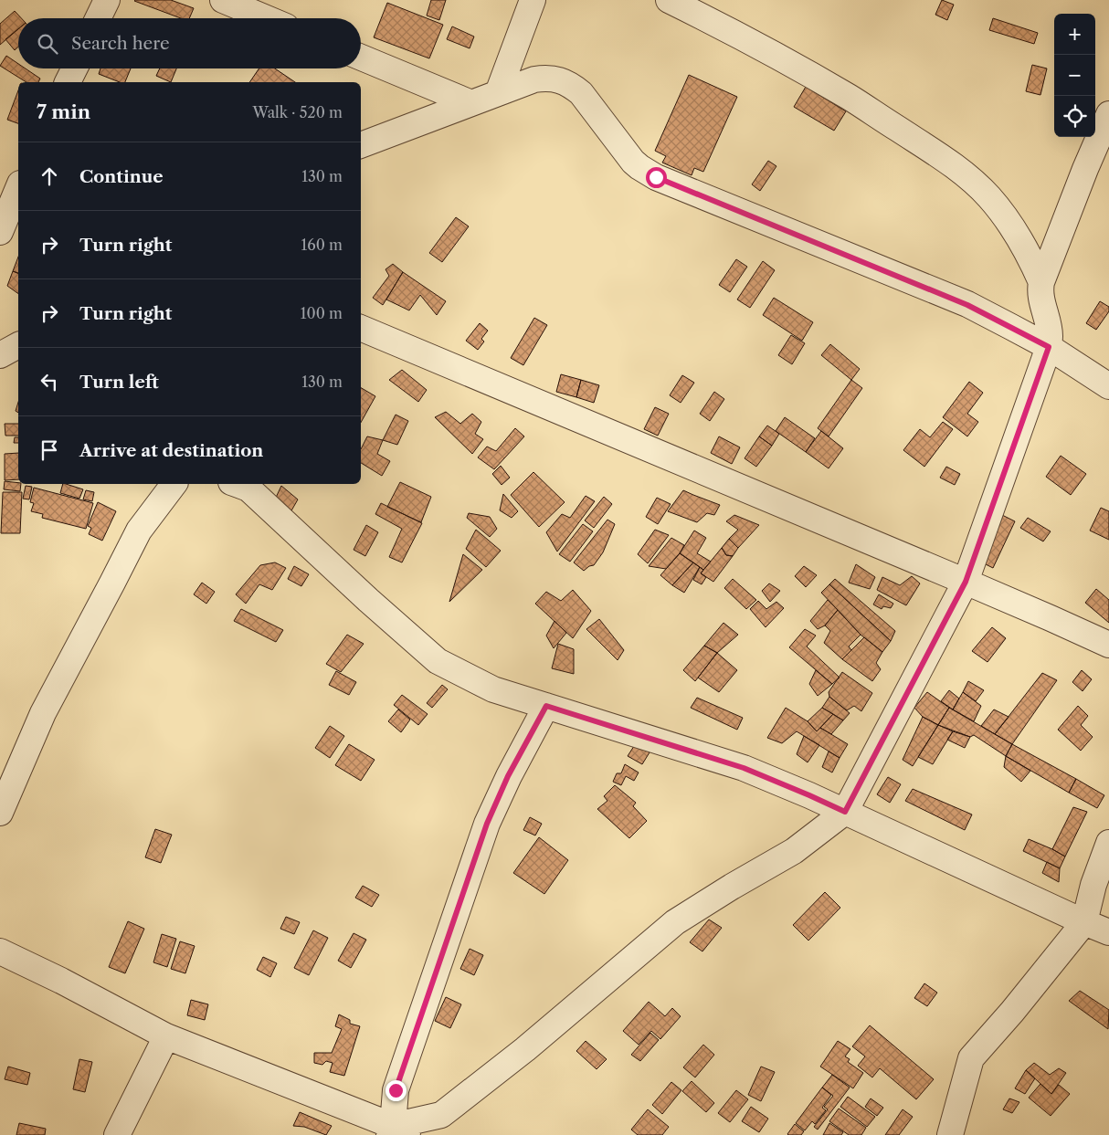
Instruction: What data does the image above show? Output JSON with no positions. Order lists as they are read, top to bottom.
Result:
{
  "page": {
    "map_buttons": ["+", "−"],
    "search": "Search here",
    "heading": ["7 min", "Walk · 520 m"],
    "list": [
      ["Continue", "130 m"],
      ["Turn right", "160 m"],
      ["Turn right", "100 m"],
      ["Turn left", "130 m"],
      "Arrive at destination"
    ]
  }
}
